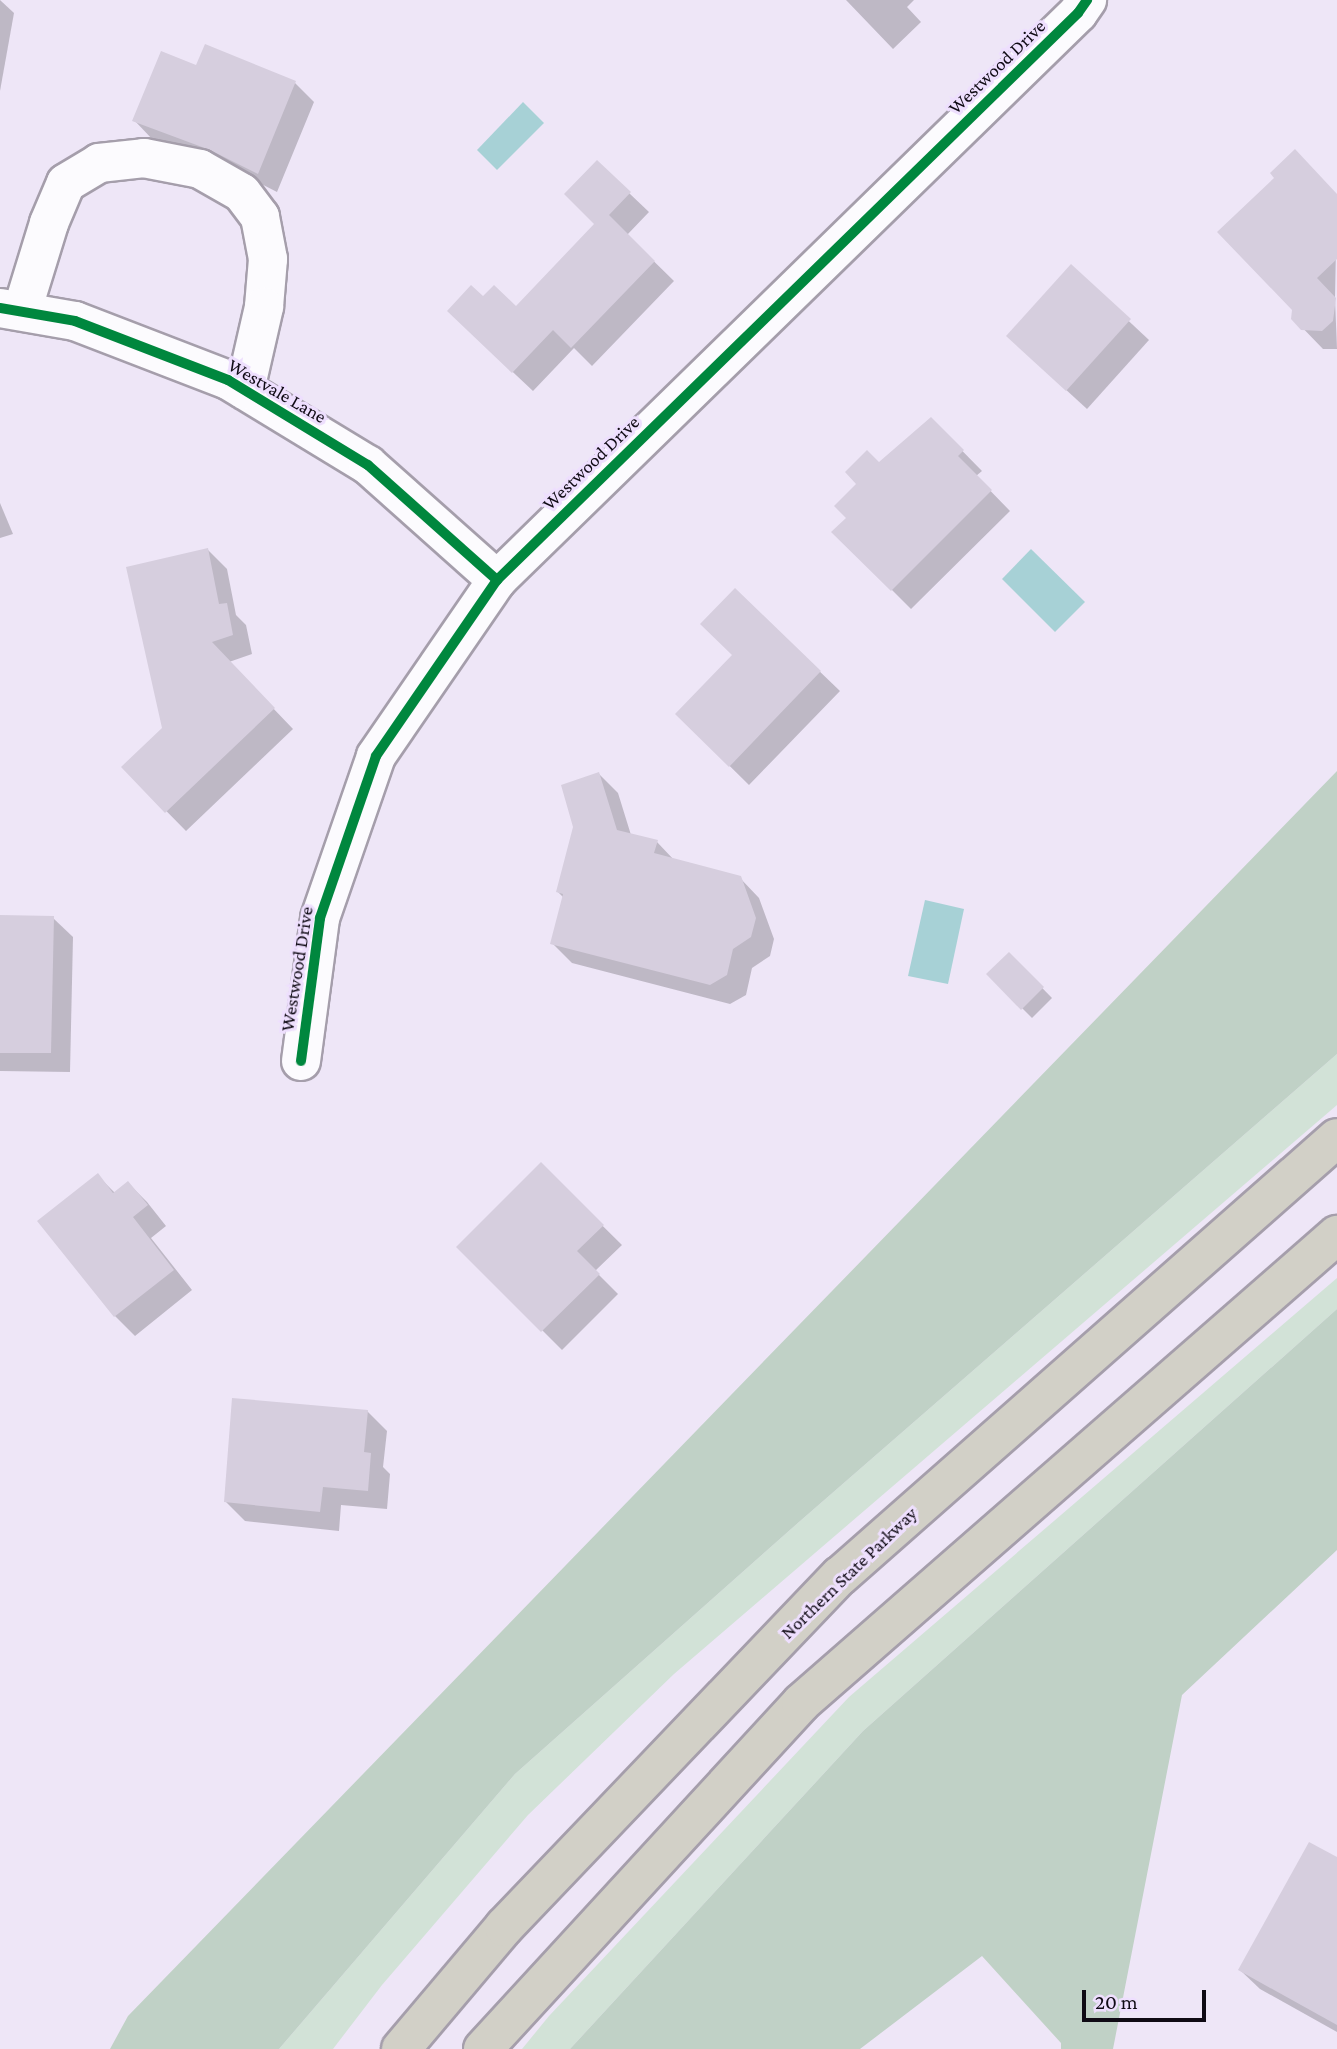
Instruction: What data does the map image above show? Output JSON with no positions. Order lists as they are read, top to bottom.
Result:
{
  "streets": {
    "highway": ["Northern State Parkway"],
    "street": ["Westwood Drive", "Westvale Lane"]
  },
  "crossings": [
    ["Westwood Drive", "Westvale Lane"]
  ],
  "scale_bar": "20 m"
}
